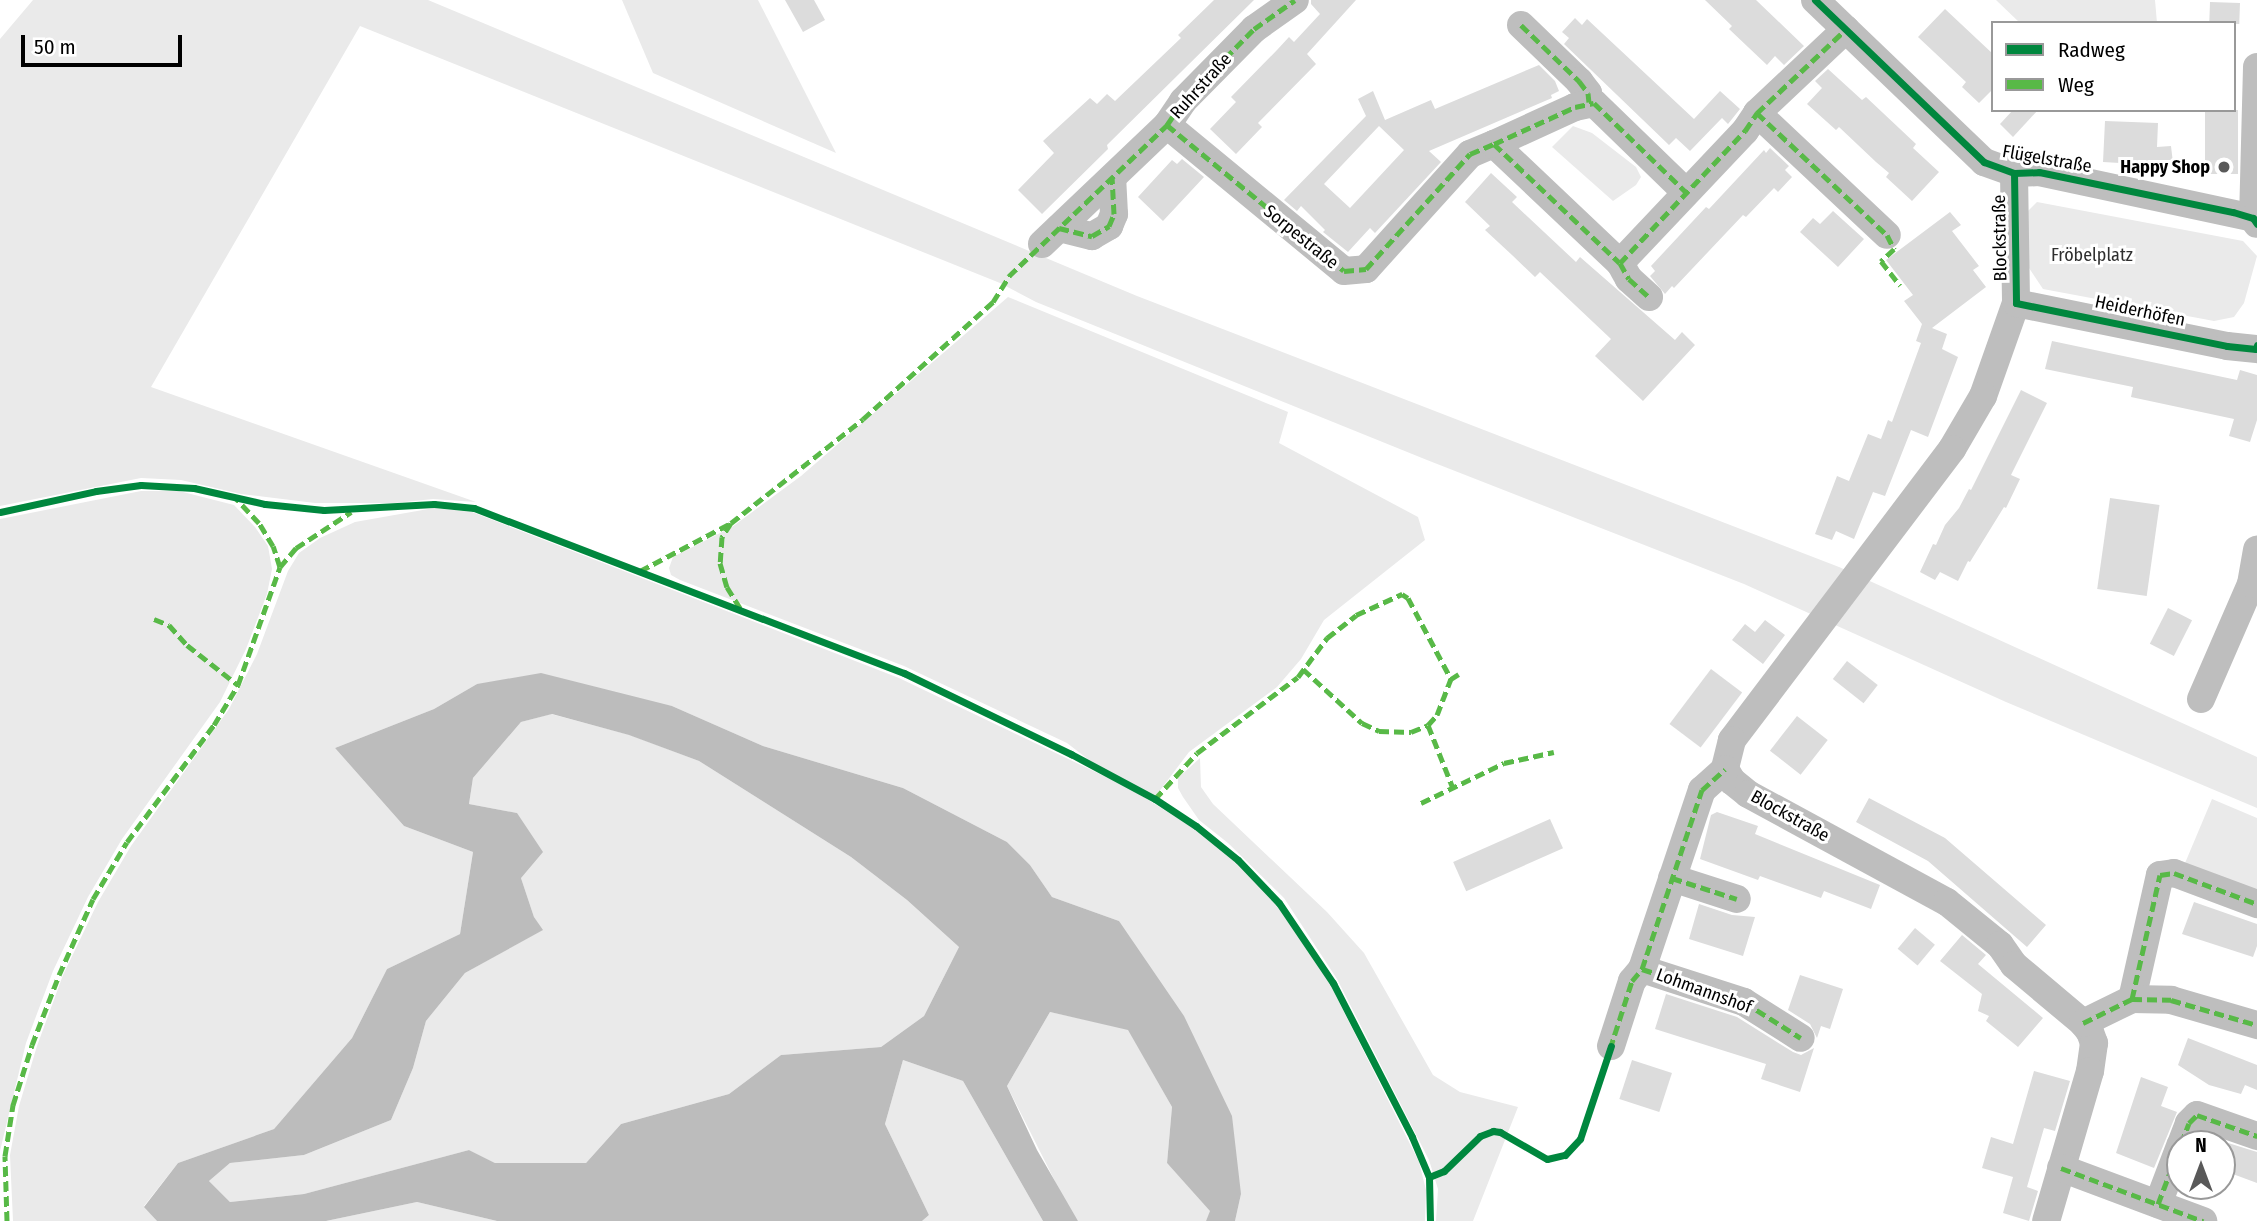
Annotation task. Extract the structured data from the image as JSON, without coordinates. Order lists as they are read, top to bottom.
{
  "streets": {
    "street": [
      "Ruhrstraße",
      "Flügelstraße",
      "Sorpestraße",
      "Blockstraße",
      "Heiderhöfen",
      "Lohmannshof"
    ]
  },
  "crossings": [
    ["Ruhrstraße", "Sorpestraße"],
    ["Flügelstraße", "Blockstraße"],
    ["Blockstraße", "Heiderhöfen"],
    ["Blockstraße", "Lohmannshof"]
  ],
  "parks": ["Fröbelplatz"],
  "places": ["Happy Shop"],
  "legend": ["Radweg", "Weg"],
  "scale_bar": "50 m",
  "north": "top"
}
